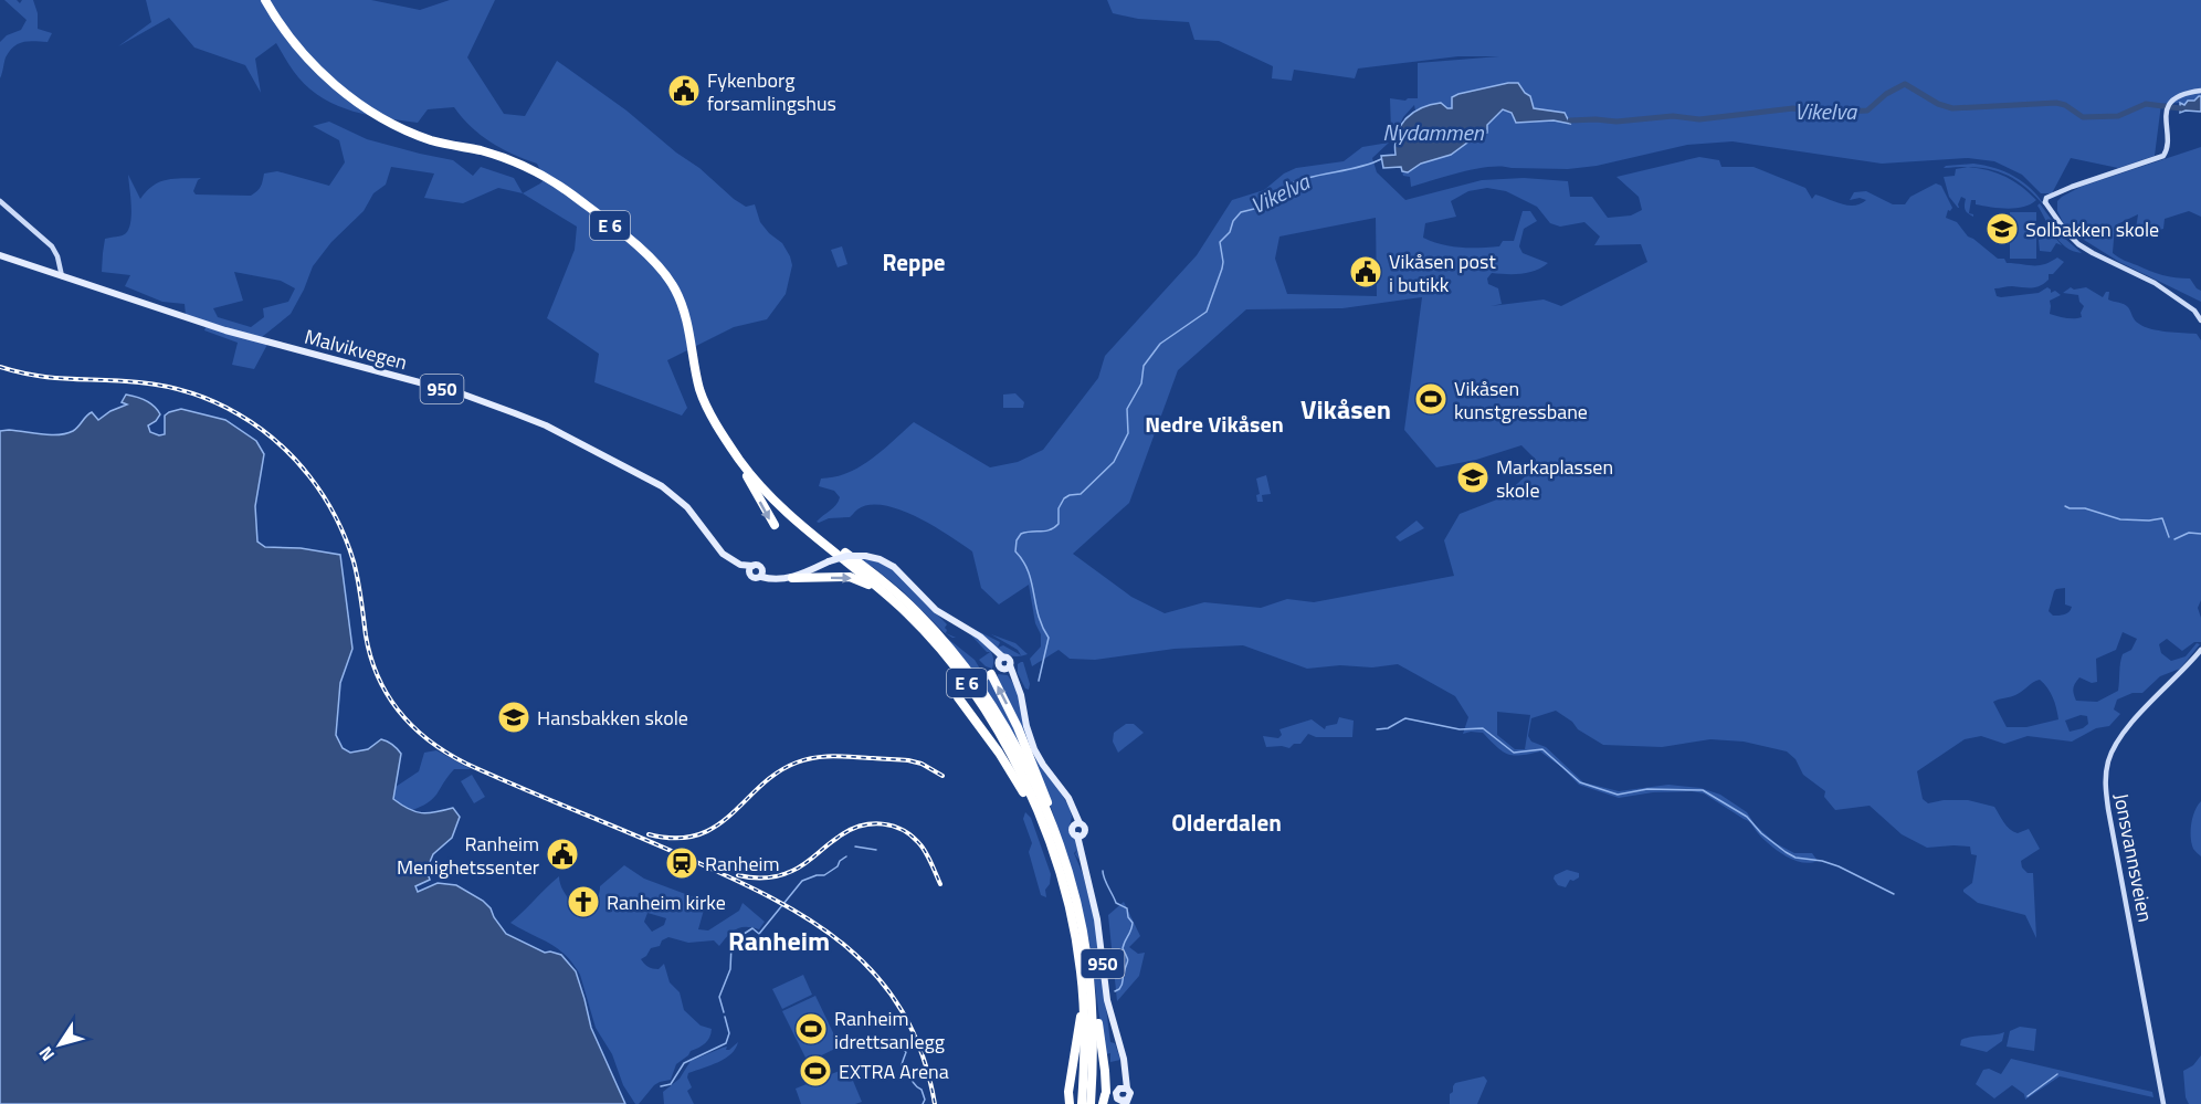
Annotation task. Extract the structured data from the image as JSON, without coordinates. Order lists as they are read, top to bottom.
{
  "streets": {
    "highway": ["E 6"],
    "main road": ["Malvikvegen", "950", "Jonsvannsveien"]
  },
  "districts": [
    "Reppe",
    "Vikåsen",
    "Nedre Vikåsen",
    "Olderdalen",
    "Ranheim"
  ],
  "water": ["Vikelva", "Nydammen"],
  "places": {
    "public building": ["Fykenborg forsamlingshus", "Vikåsen post i butikk", "Ranheim Menighetssenter"],
    "school or university": ["Solbakken skole", "Markaplassen skole", "Hansbakken skole"],
    "sports": ["Vikåsen kunstgressbane", "Ranheim idrettsanlegg", "EXTRA Arena"],
    "station": ["Ranheim"],
    "church": ["Ranheim kirke"]
  },
  "north": "bottom left"
}
